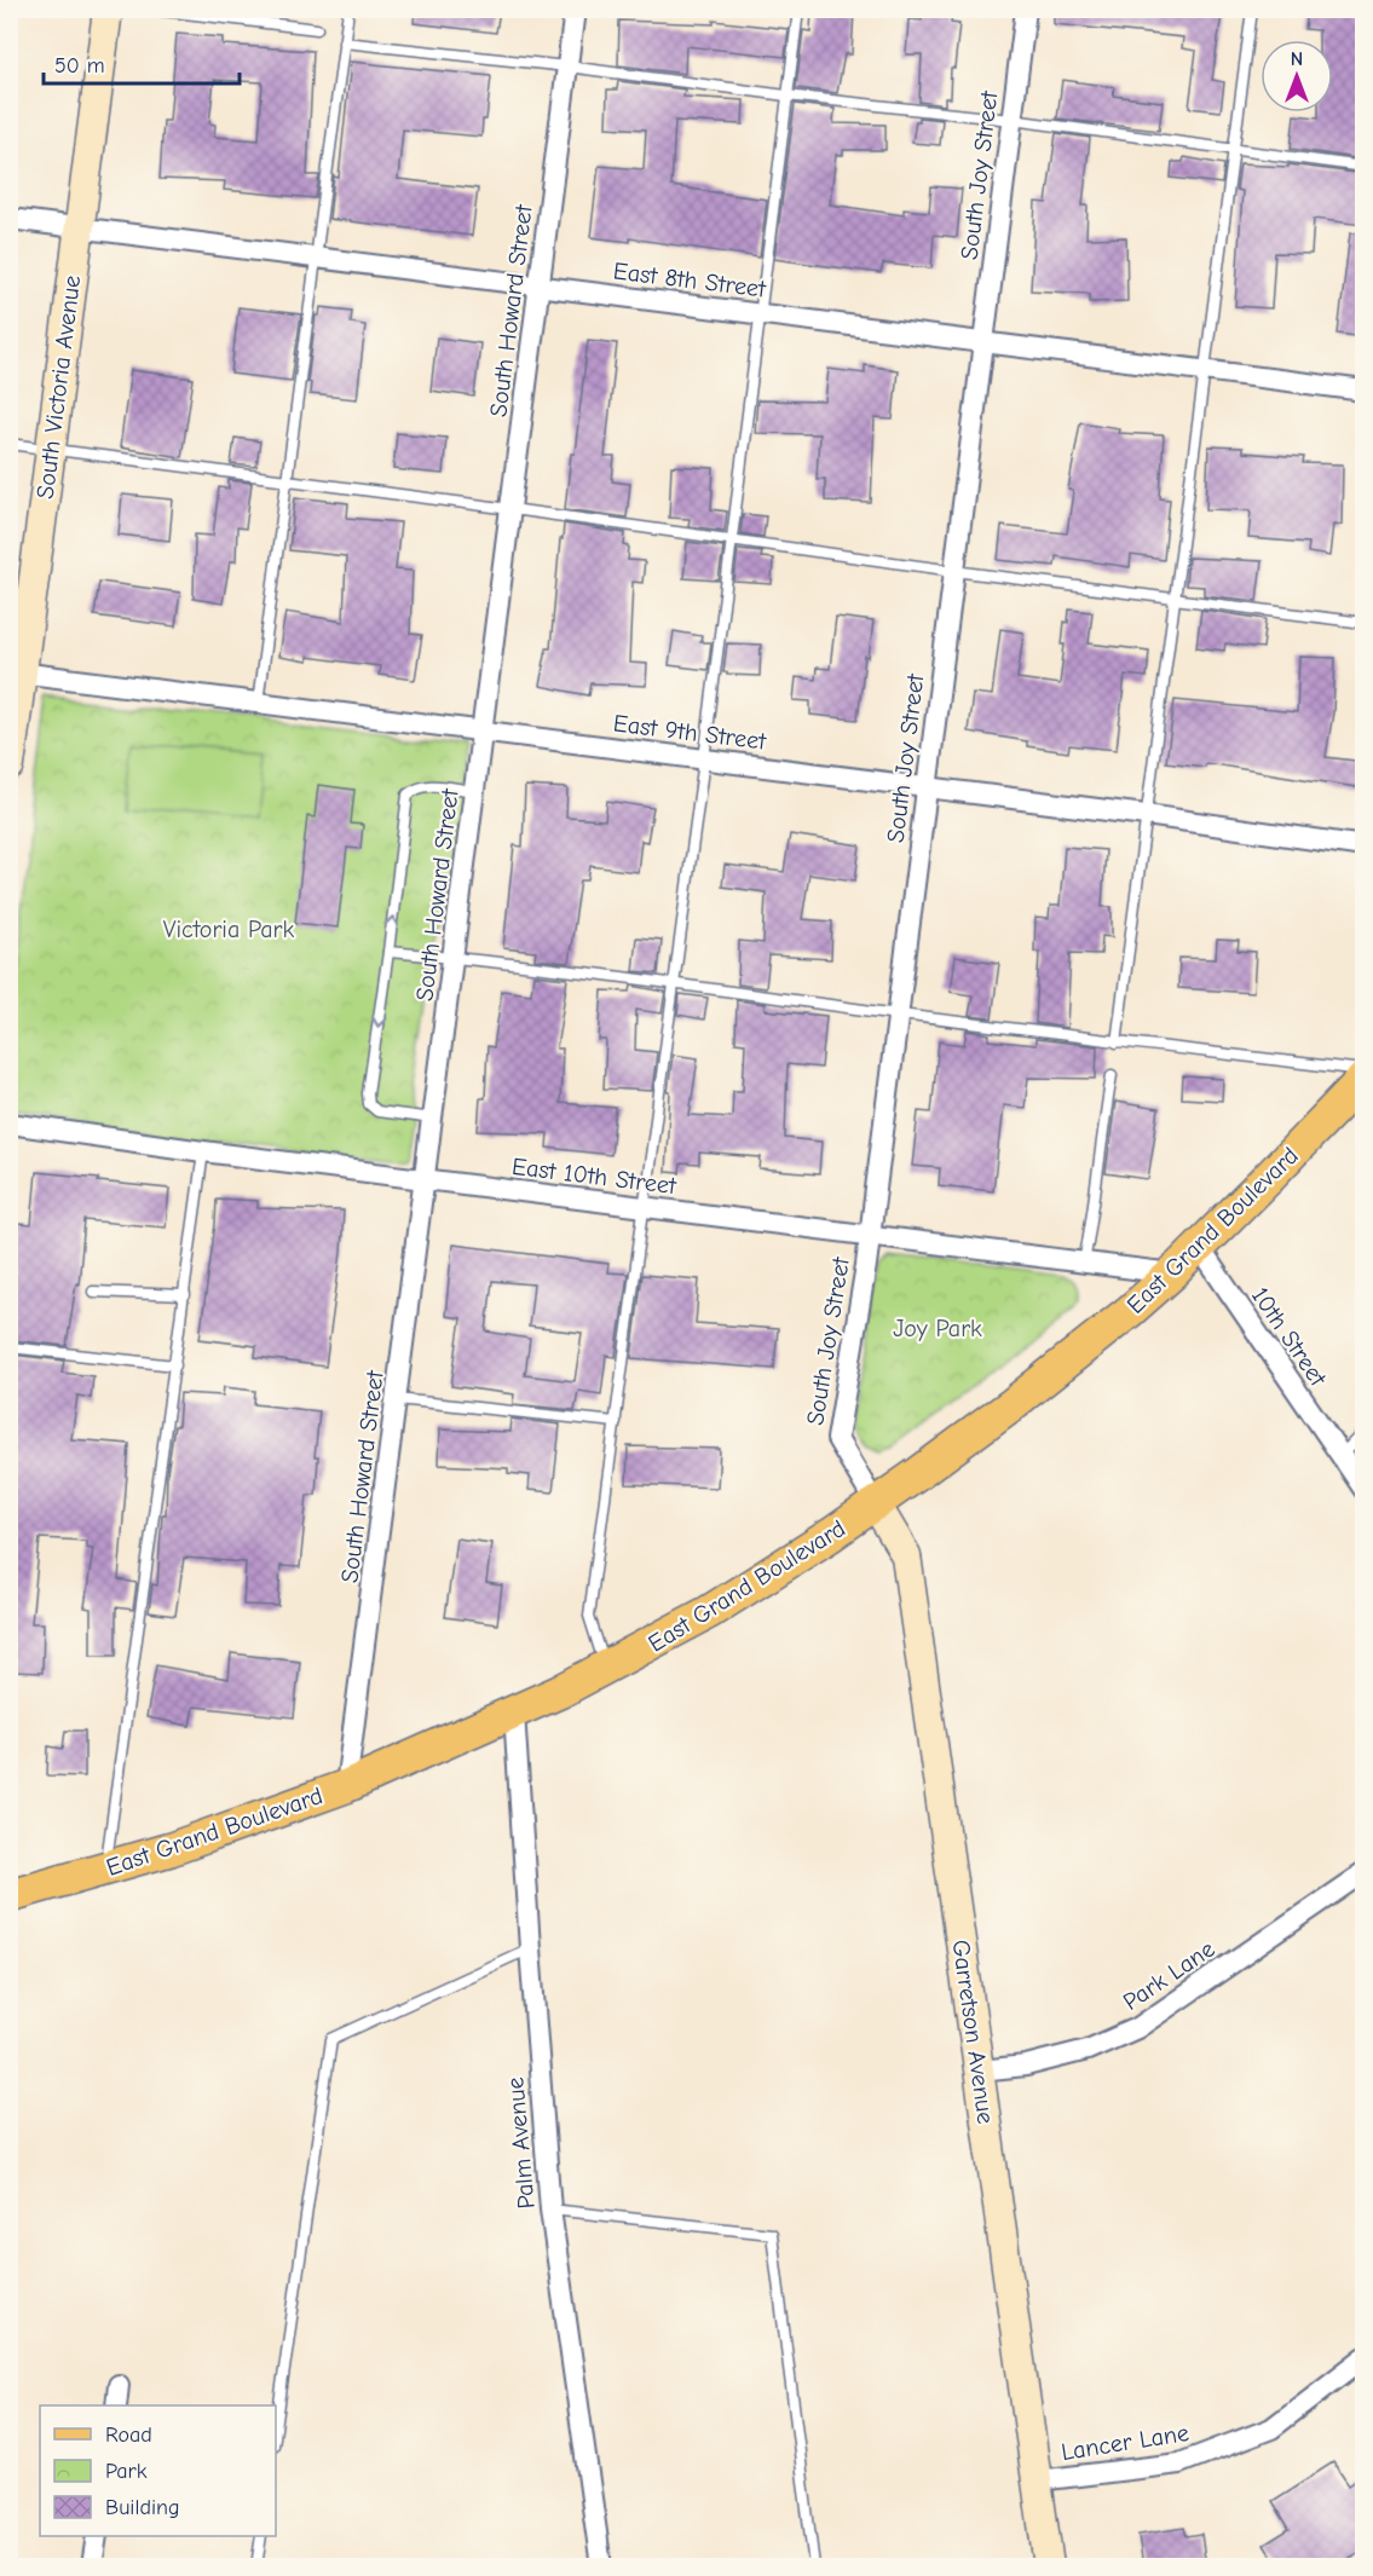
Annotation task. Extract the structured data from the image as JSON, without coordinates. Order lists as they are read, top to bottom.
{
  "streets": {
    "main road": ["East Grand Boulevard"],
    "street": [
      "South Joy Street",
      "East 8th Street",
      "South Howard Street",
      "South Victoria Avenue",
      "East 9th Street",
      "East 10th Street",
      "10th Street",
      "Park Lane",
      "Garretson Avenue",
      "Palm Avenue",
      "Lancer Lane"
    ]
  },
  "crossings": [
    ["South Joy Street", "East 8th Street"],
    ["South Joy Street", "East 9th Street"],
    ["South Joy Street", "East 10th Street"],
    ["South Joy Street", "East Grand Boulevard"],
    ["South Joy Street", "Garretson Avenue"],
    ["East 8th Street", "South Howard Street"],
    ["East 8th Street", "South Victoria Avenue"],
    ["South Howard Street", "East 9th Street"],
    ["South Howard Street", "East 10th Street"],
    ["South Howard Street", "East Grand Boulevard"],
    ["South Victoria Avenue", "East 9th Street"],
    ["East 10th Street", "East Grand Boulevard"],
    ["East Grand Boulevard", "10th Street"],
    ["East Grand Boulevard", "Garretson Avenue"],
    ["East Grand Boulevard", "Palm Avenue"],
    ["Park Lane", "Garretson Avenue"],
    ["Garretson Avenue", "Lancer Lane"]
  ],
  "parks": ["Victoria Park", "Joy Park"],
  "legend": ["Road", "Park", "Building"],
  "scale_bar": "50 m",
  "north": "top"
}
